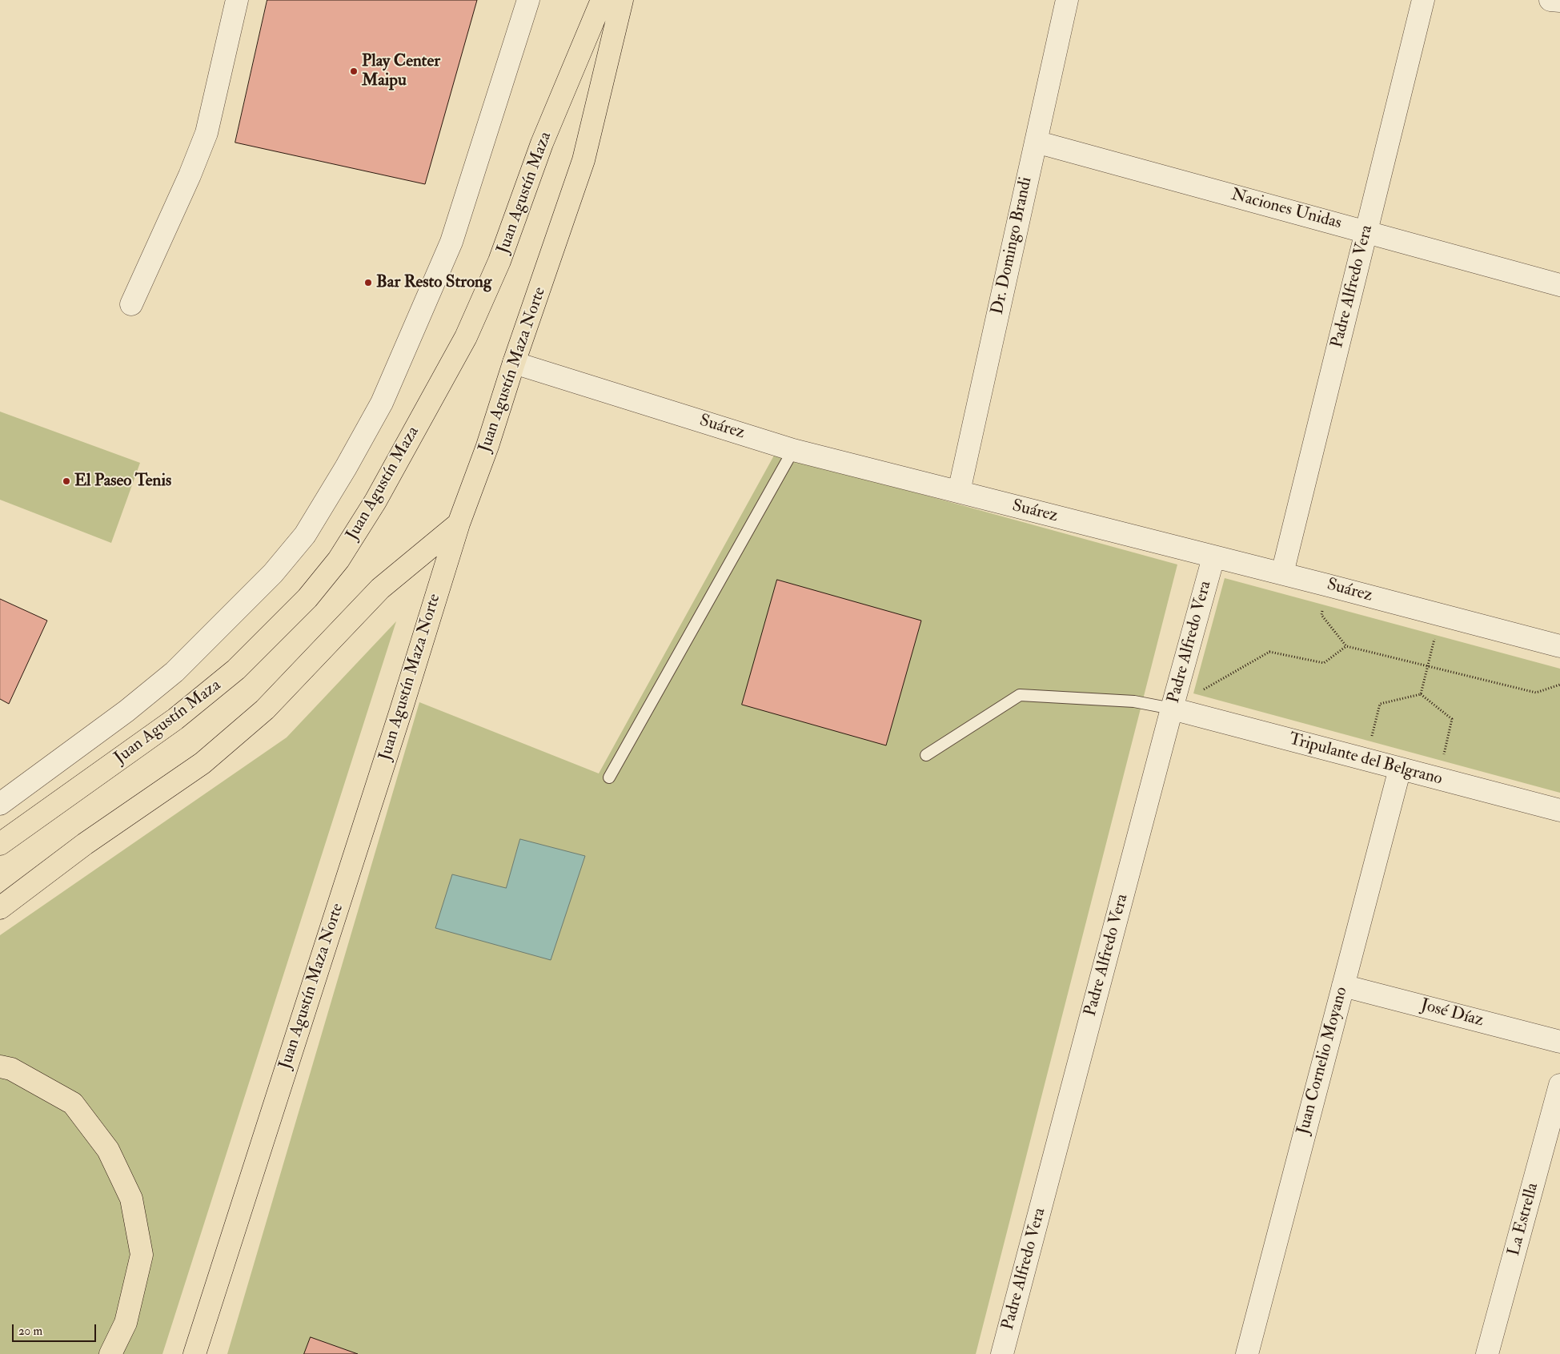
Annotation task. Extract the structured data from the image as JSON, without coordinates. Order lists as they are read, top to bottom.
{
  "streets": {
    "main road": ["Juan Agustín Maza", "Juan Agustín Maza Norte"],
    "street": [
      "Naciones Unidas",
      "Dr. Domingo Brandi",
      "Padre Alfredo Vera",
      "Suárez",
      "Tripulante del Belgrano",
      "José Díaz",
      "Juan Cornelio Moyano",
      "La Estrella"
    ]
  },
  "crossings": [
    ["Naciones Unidas", "Dr. Domingo Brandi"],
    ["Naciones Unidas", "Padre Alfredo Vera"],
    ["Dr. Domingo Brandi", "Suárez"],
    ["Padre Alfredo Vera", "Suárez"],
    ["Padre Alfredo Vera", "Tripulante del Belgrano"],
    ["Juan Agustín Maza Norte", "Suárez"],
    ["Tripulante del Belgrano", "Juan Cornelio Moyano"],
    ["José Díaz", "Juan Cornelio Moyano"]
  ],
  "places": ["Play Center Maipu", "Bar Resto Strong", "El Paseo Tenis"],
  "scale_bar": "20 m"
}
